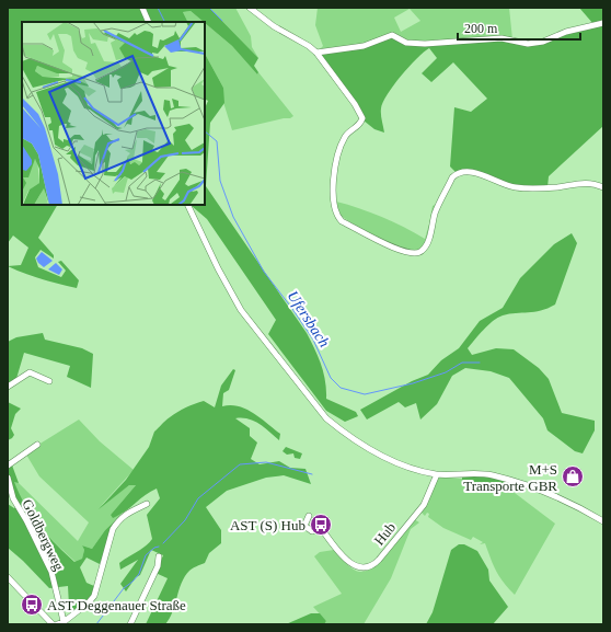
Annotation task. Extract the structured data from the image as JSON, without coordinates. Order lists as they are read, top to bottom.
{
  "streets": {
    "street": ["Hub", "Goldbergweg"]
  },
  "water": ["Ufersbach"],
  "places": {
    "shop": ["M+S Transporte GBR"],
    "bus stop": ["AST (S) Hub", "AST Deggenauer Straße"]
  },
  "scale_bar": "200 m"
}
